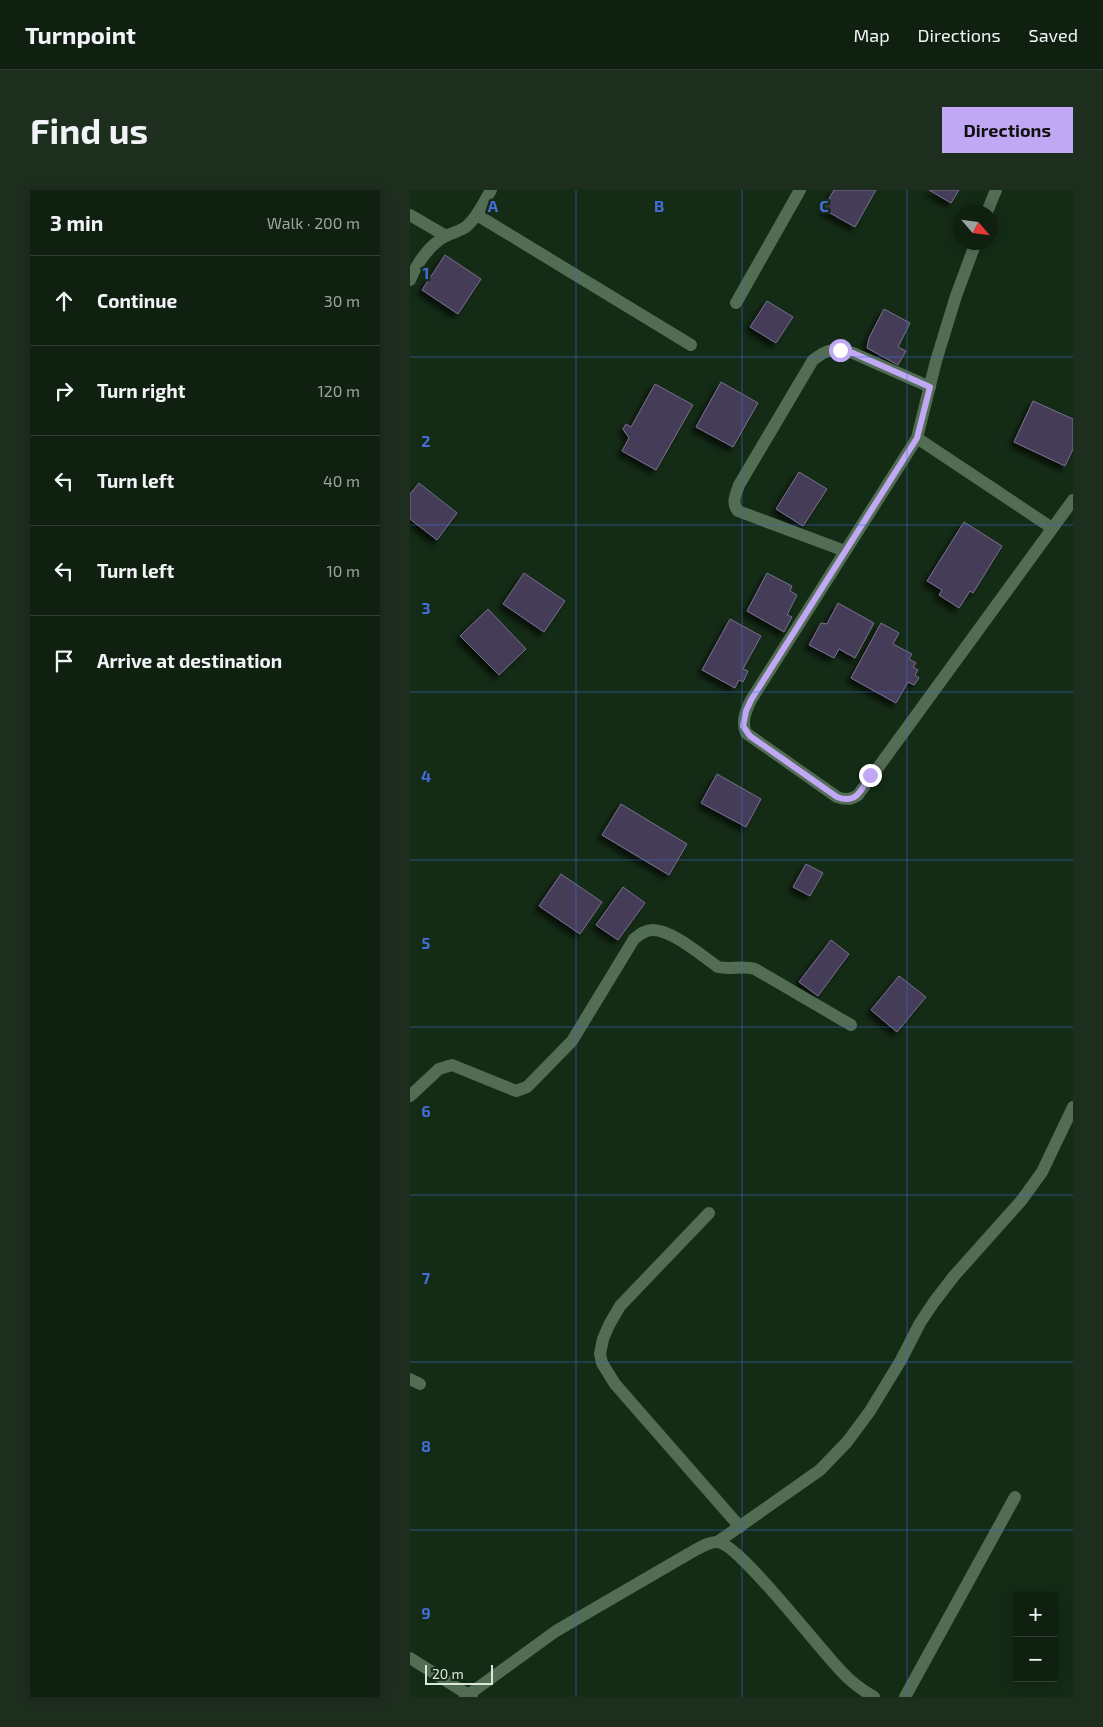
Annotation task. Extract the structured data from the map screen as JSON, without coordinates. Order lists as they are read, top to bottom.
{
  "scale_bar": "20 m",
  "north": "bottom right",
  "page": {
    "header": "Turnpoint",
    "nav": ["Map", "Directions", "Saved"],
    "buttons": "Directions",
    "title": "Find us",
    "heading": ["3 min", "Walk · 200 m"],
    "list": [
      ["Continue", "30 m"],
      ["Turn right", "120 m"],
      ["Turn left", "40 m"],
      ["Turn left", "10 m"],
      "Arrive at destination"
    ],
    "map_buttons": ["+", "−"],
    "scale": "20 m"
  },
  "grid": {
    "columns": ["A", "B", "C"],
    "rows": [
      "1",
      "2",
      "3",
      "4",
      "5",
      "6",
      "7",
      "8",
      "9"
    ]
  }
}
